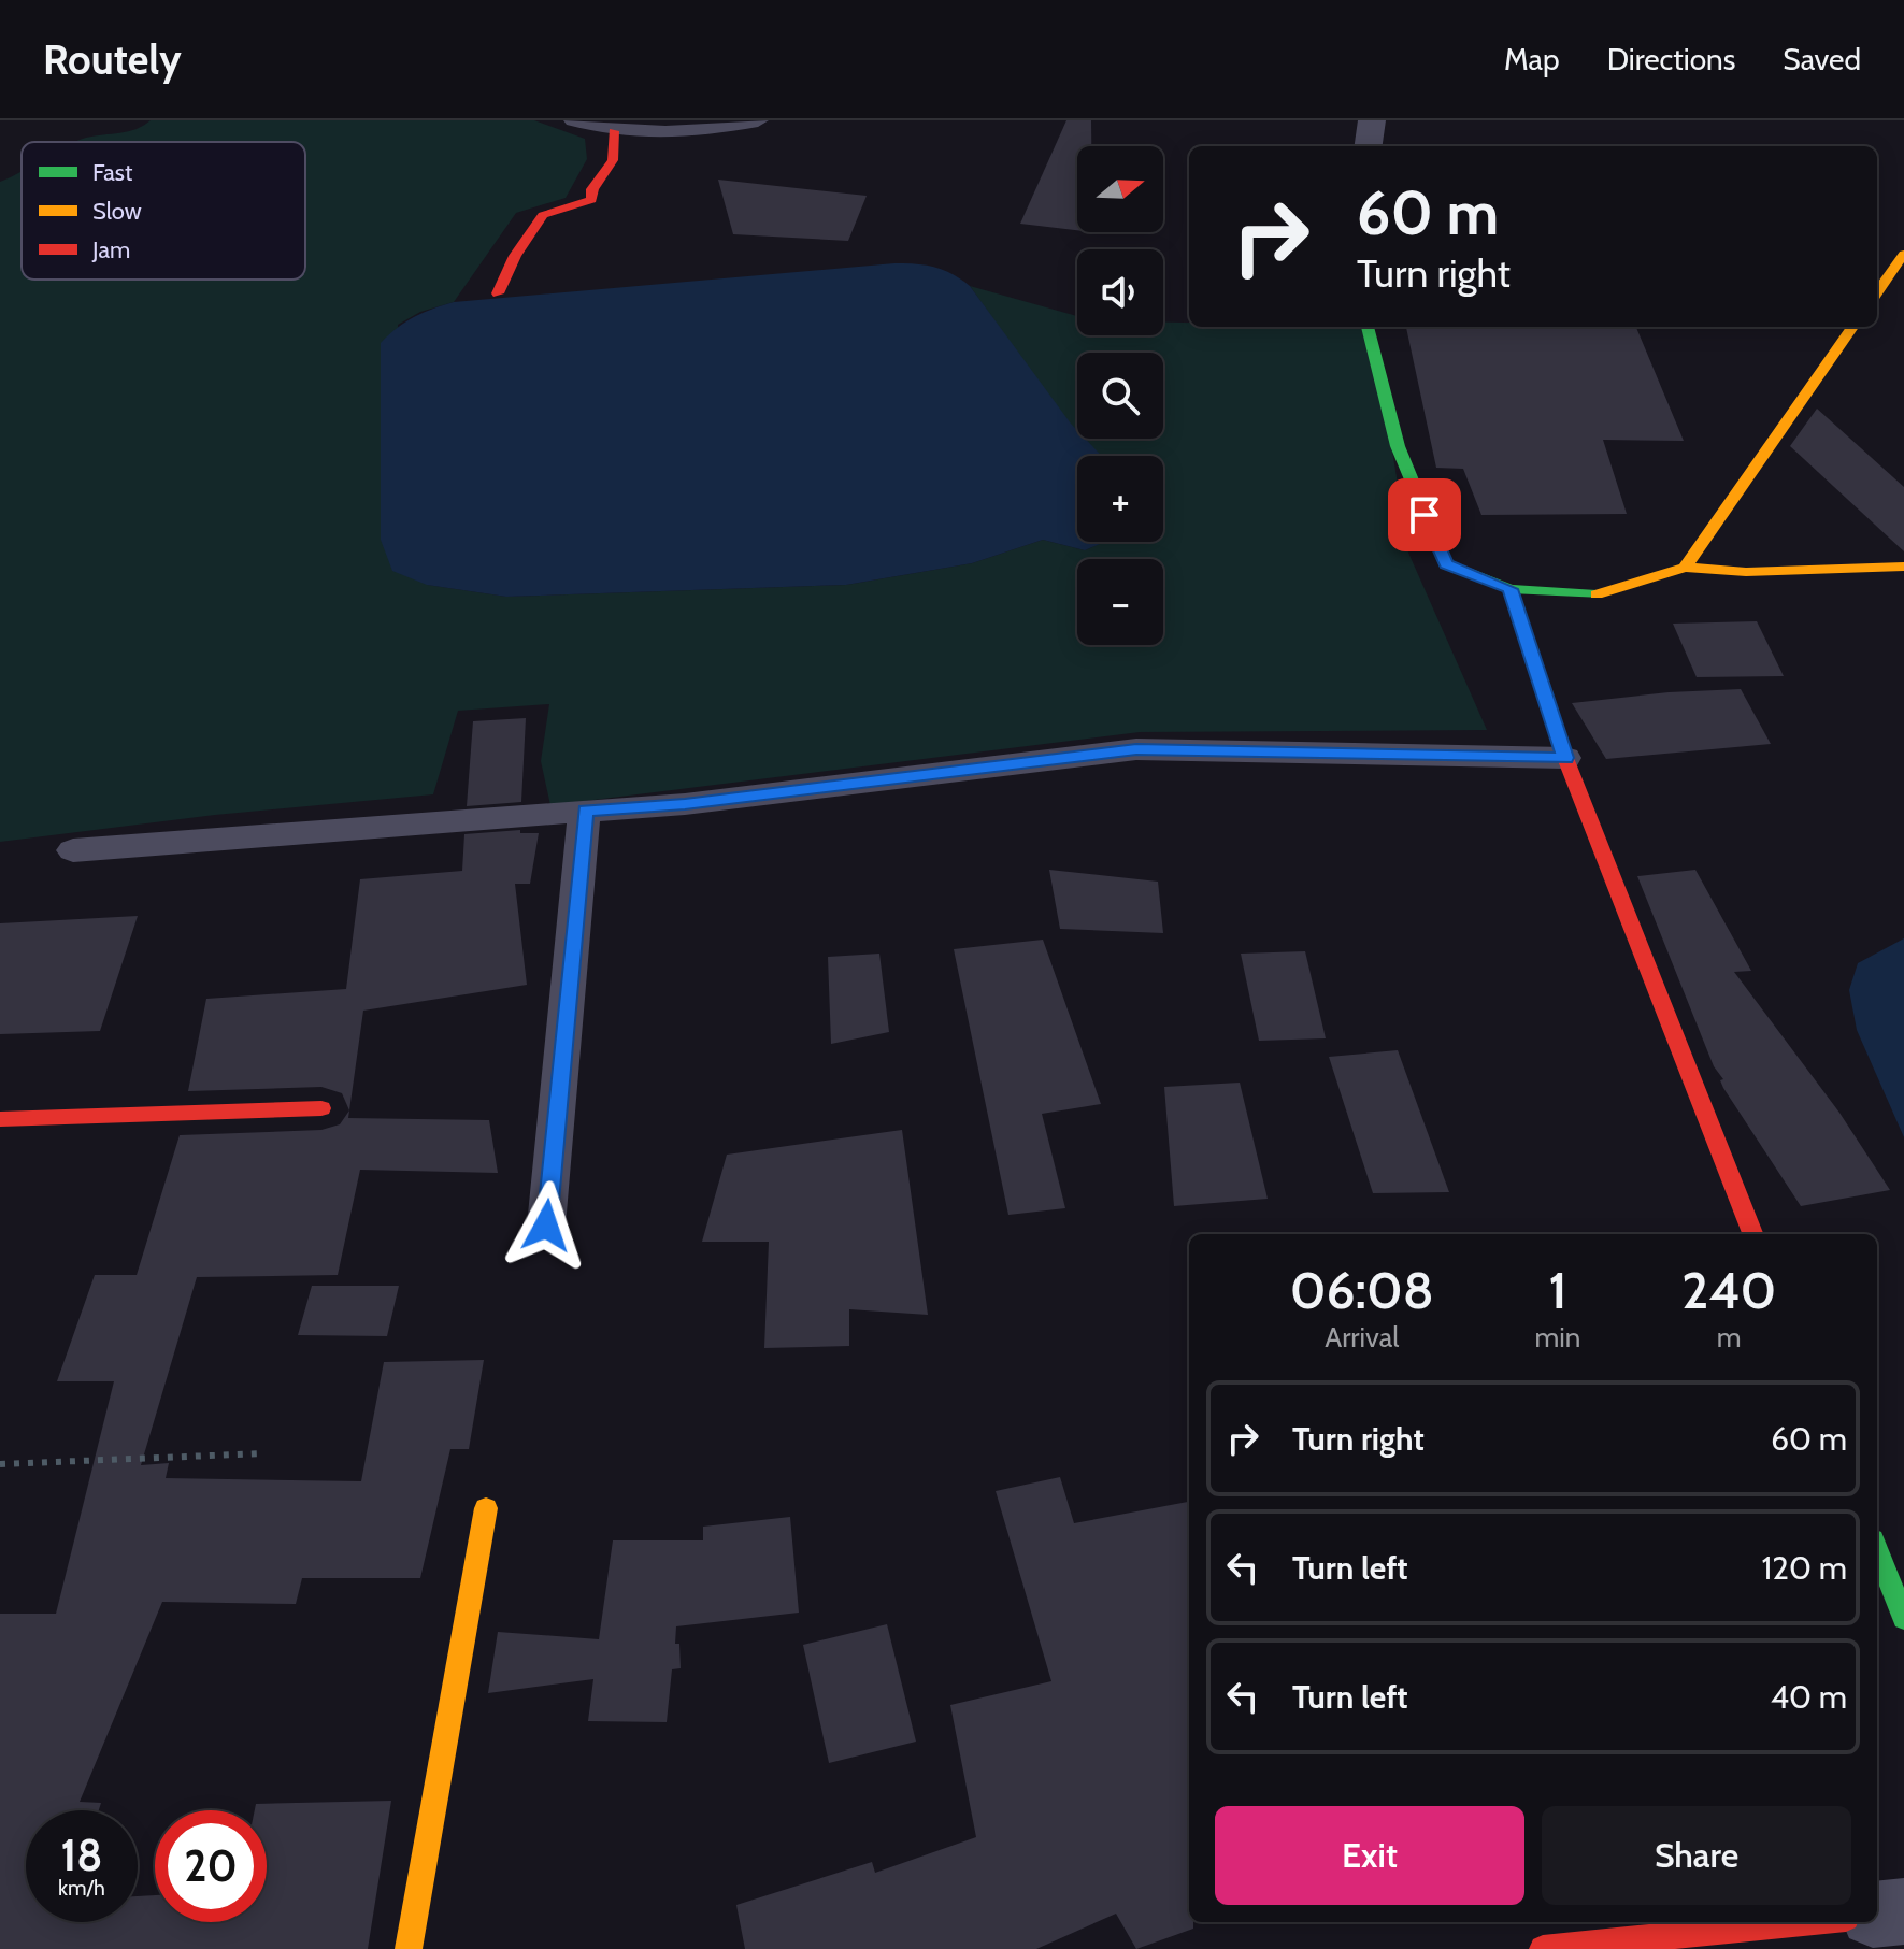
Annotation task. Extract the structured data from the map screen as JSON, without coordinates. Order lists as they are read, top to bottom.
{
  "legend": ["Fast", "Slow", "Jam"],
  "north": "right",
  "page": {
    "header": "Routely",
    "nav": ["Map", "Directions", "Saved"],
    "map_buttons": ["+", "−"],
    "turn": ["60 m", "Turn right"],
    "eta": [
      "06:08",
      "Arrival",
      "1",
      "min",
      "240",
      "m"
    ],
    "list": [
      {
        "name": "Turn right",
        "value": "60 m"
      },
      {
        "name": "Turn left",
        "value": "120 m"
      },
      {
        "name": "Turn left",
        "value": "40 m"
      }
    ],
    "buttons": ["Exit", "Share"],
    "speed": "18 km/h",
    "limit": "20"
  }
}
